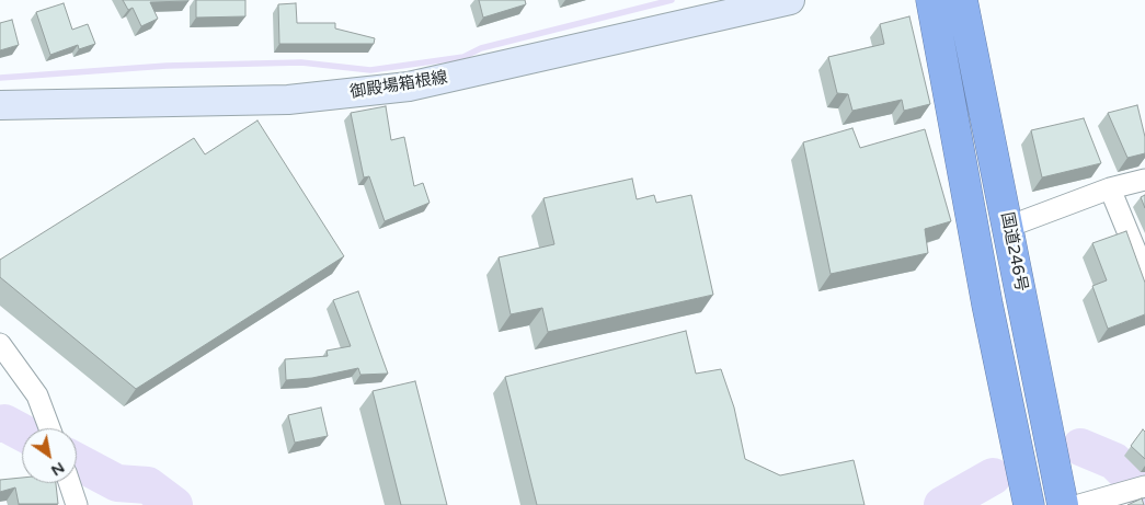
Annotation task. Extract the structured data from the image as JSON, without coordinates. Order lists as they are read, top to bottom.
{
  "streets": {
    "highway": ["国道246号"],
    "main road": ["御殿場箱根線"]
  },
  "north": "bottom right"
}
